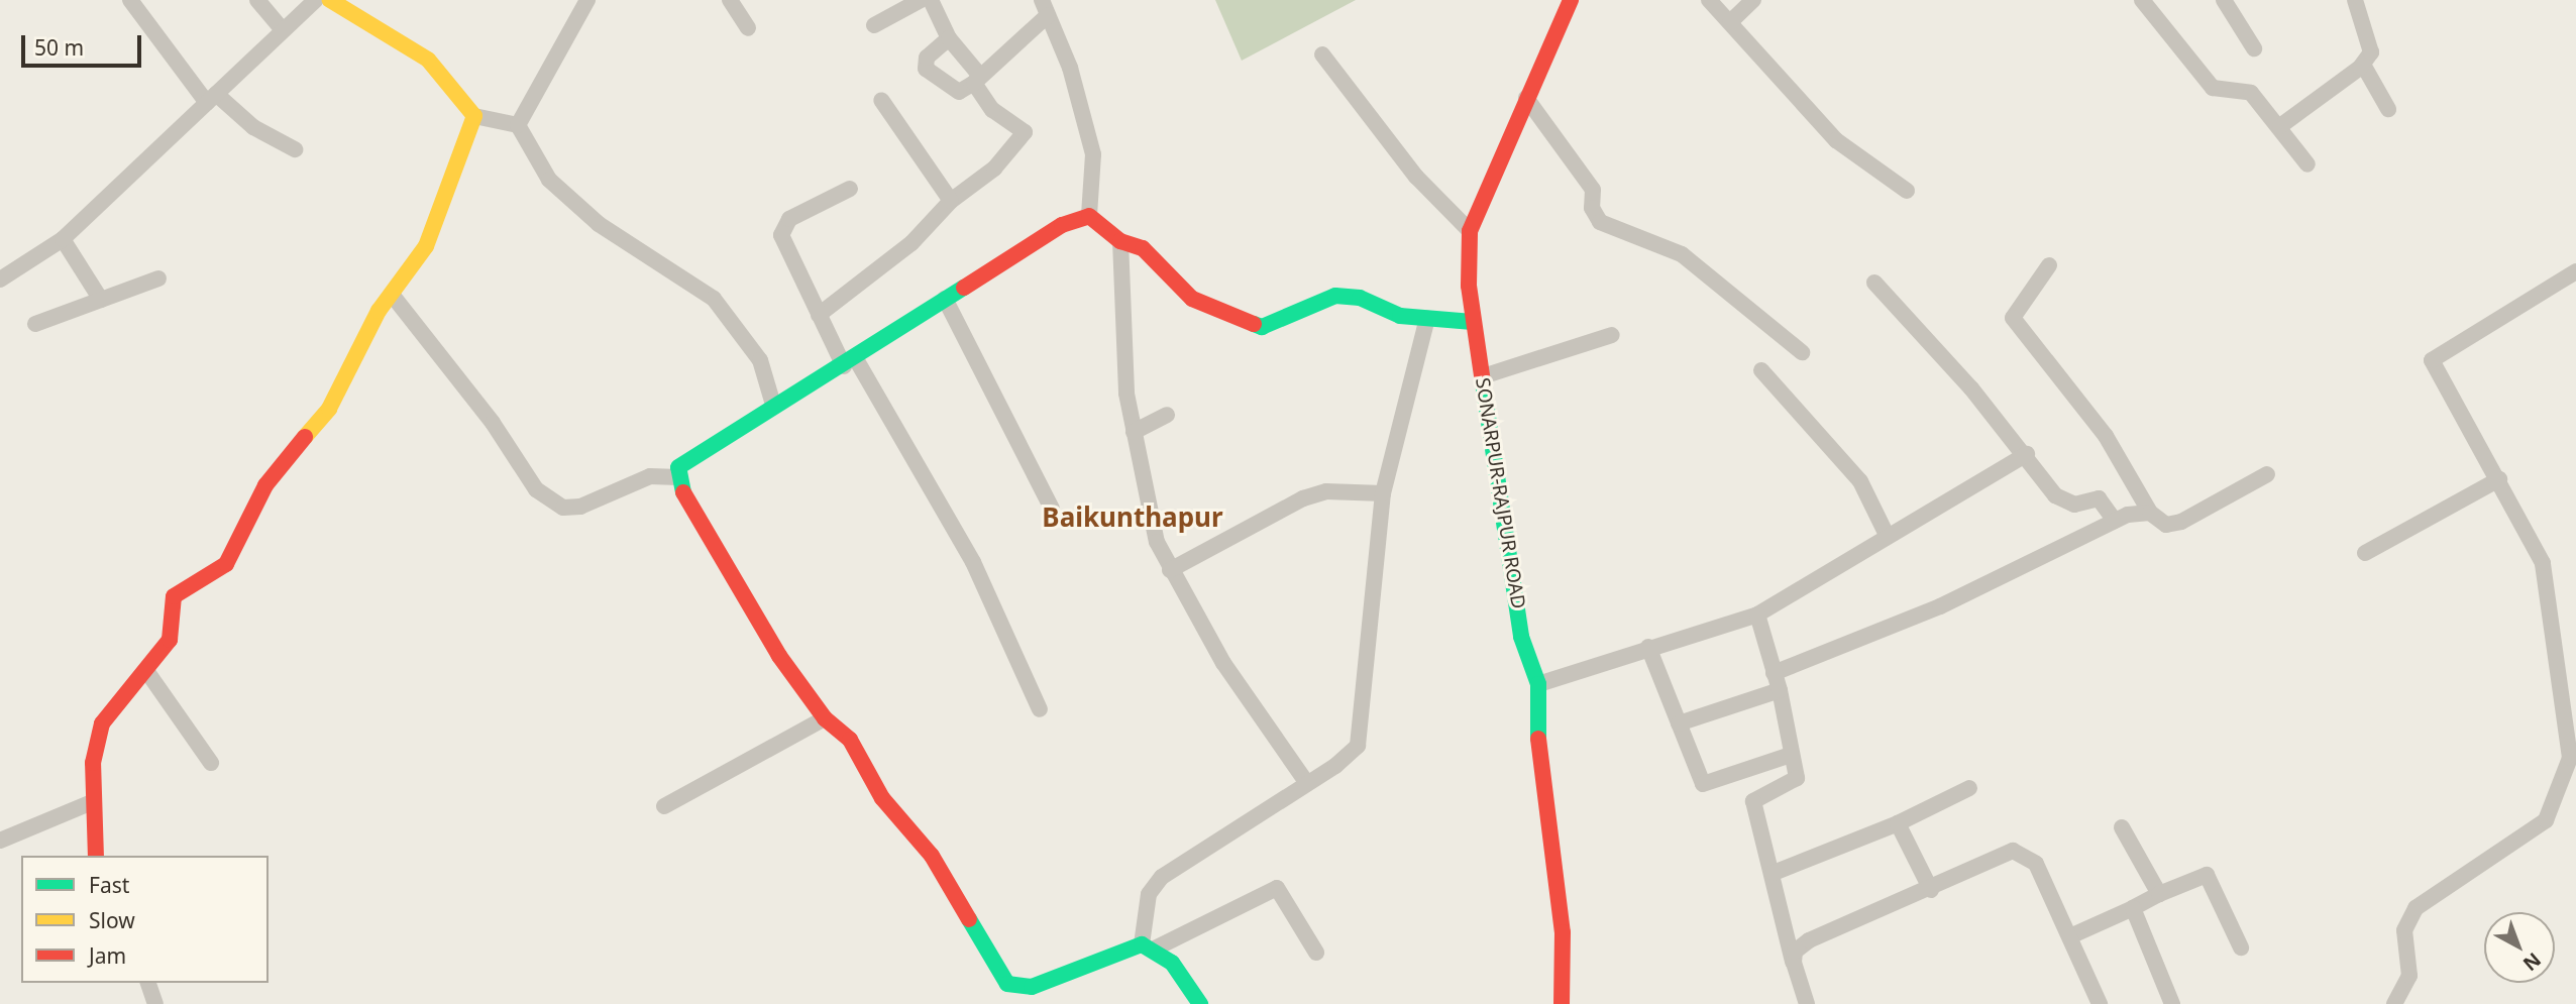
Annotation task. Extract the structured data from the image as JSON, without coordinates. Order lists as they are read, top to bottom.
{
  "streets": {
    "street": ["SONARPUR-RAJPUR ROAD"]
  },
  "districts": ["Baikunthapur"],
  "legend": ["Fast", "Slow", "Jam"],
  "scale_bar": "50 m",
  "north": "bottom right"
}
